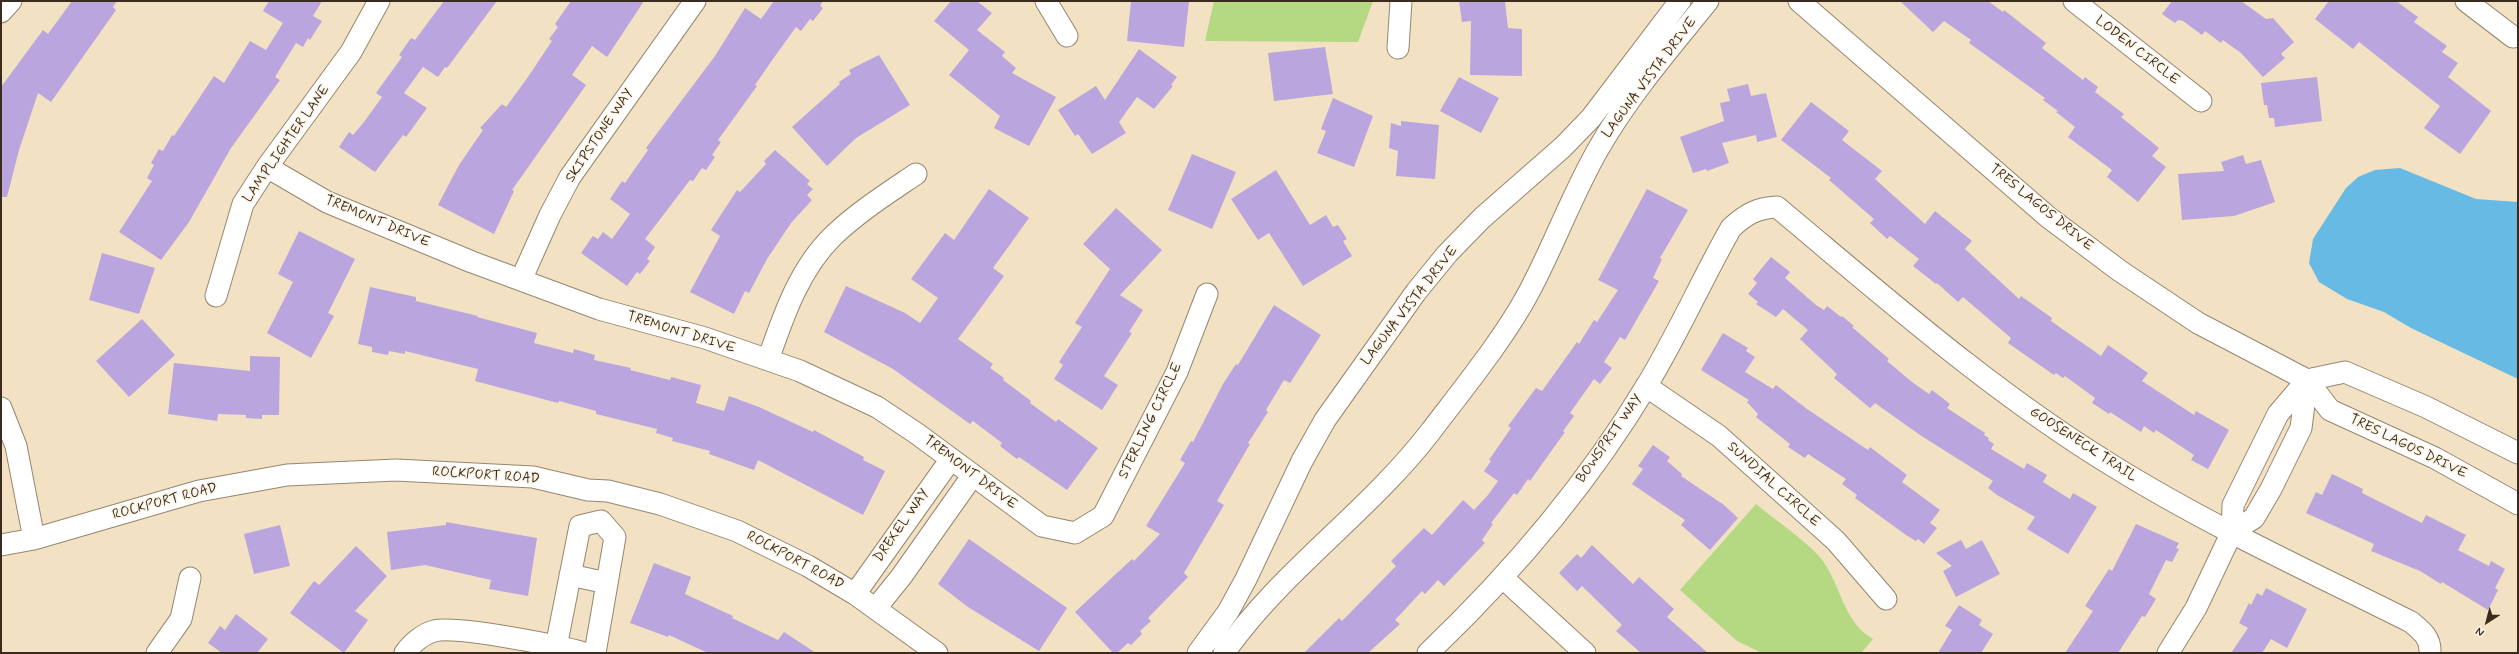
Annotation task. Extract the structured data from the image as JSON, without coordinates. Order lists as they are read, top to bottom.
{
  "streets": {
    "street": [
      "LODEN CIRCLE",
      "LAGUNA VISTA DRIVE",
      "SKIPSTONE WAY",
      "LAMPLIGHTER LANE",
      "TRES LAGOS DRIVE",
      "TREMONT DRIVE",
      "STERLING CIRCLE",
      "BOWSPRIT WAY",
      "GOOSENECK TRAIL",
      "ROCKPORT ROAD",
      "SUNDIAL CIRCLE",
      "DREXEL WAY"
    ]
  },
  "crossings": [
    ["SKIPSTONE WAY", "TREMONT DRIVE"],
    ["LAMPLIGHTER LANE", "TREMONT DRIVE"],
    ["TREMONT DRIVE", "STERLING CIRCLE"],
    ["TREMONT DRIVE", "DREXEL WAY"],
    ["BOWSPRIT WAY", "GOOSENECK TRAIL"],
    ["BOWSPRIT WAY", "SUNDIAL CIRCLE"],
    ["ROCKPORT ROAD", "DREXEL WAY"]
  ],
  "north": "bottom left"
}
